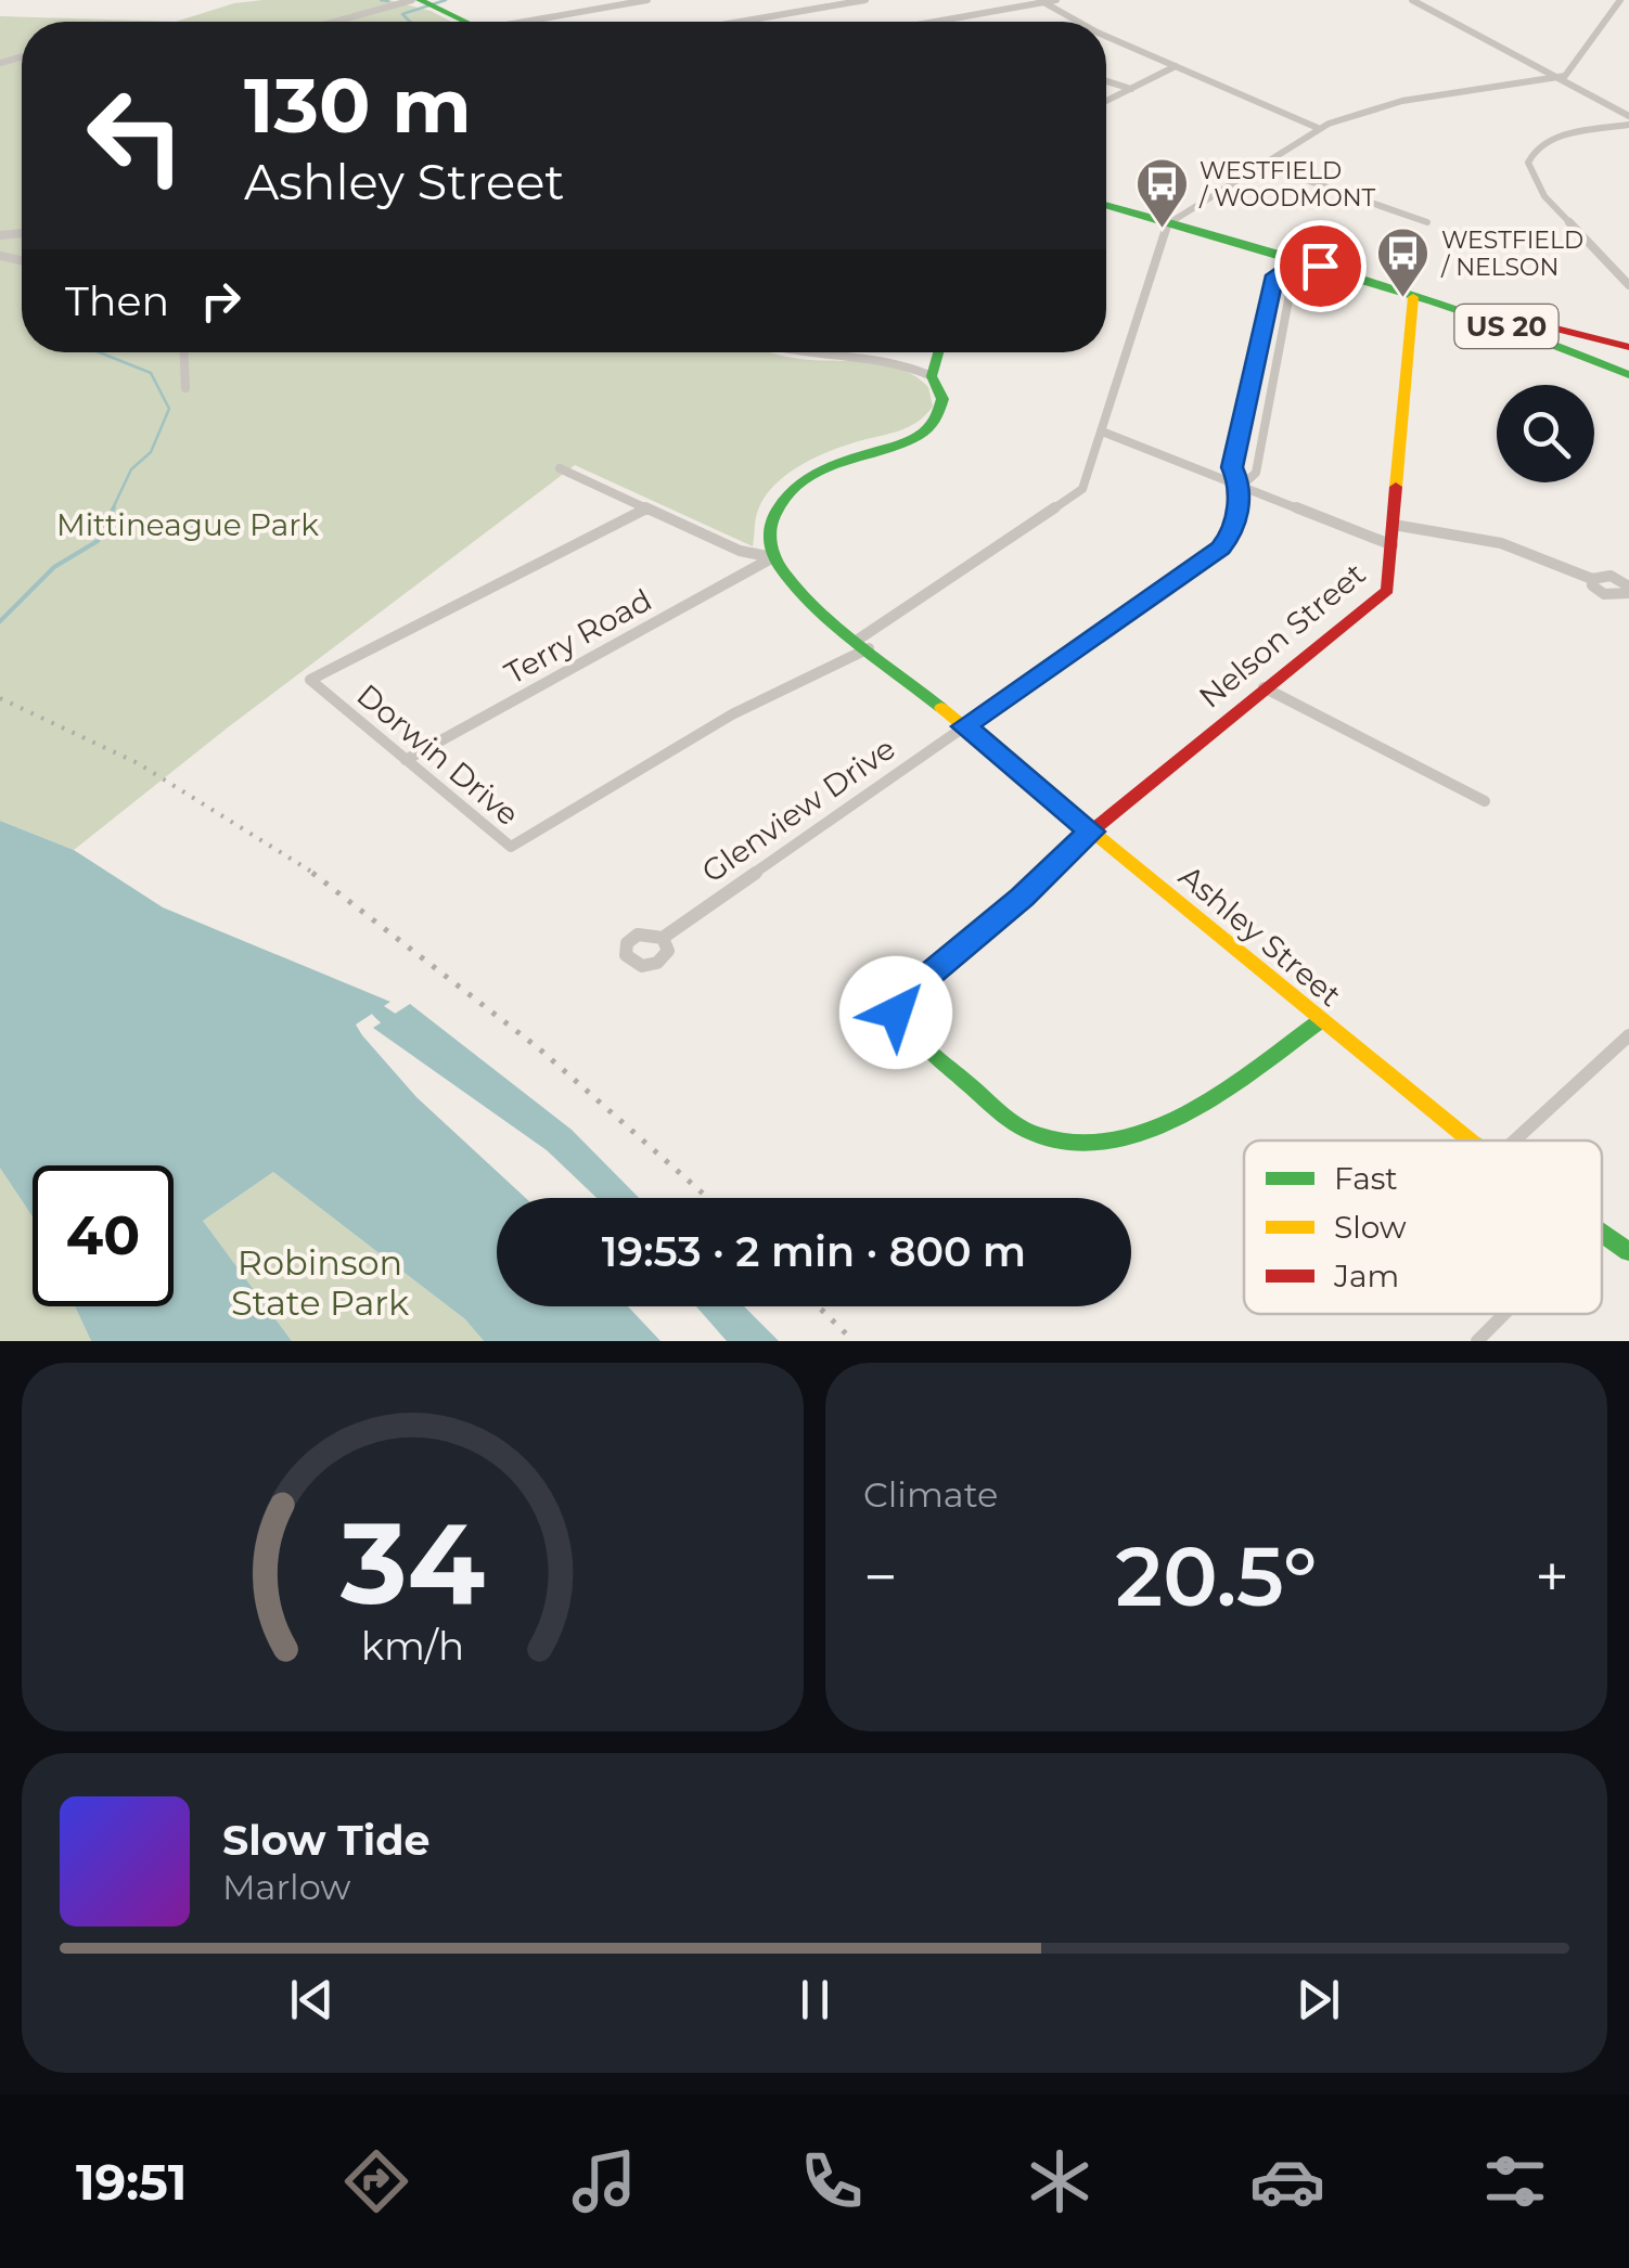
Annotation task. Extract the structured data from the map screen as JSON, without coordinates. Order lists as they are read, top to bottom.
{
  "streets": {
    "street": [
      "US 20",
      "Nelson Street",
      "Terry Road",
      "Dorwin Drive",
      "Glenview Drive",
      "Ashley Street"
    ]
  },
  "crossings": [
    ["US 20", "Nelson Street"],
    ["Nelson Street", "Ashley Street"],
    ["Terry Road", "Dorwin Drive"],
    ["Terry Road", "Ashley Street"],
    ["Dorwin Drive", "Ashley Street"],
    ["Glenview Drive", "Ashley Street"]
  ],
  "parks": ["Mittineague Park", "Robinson State Park"],
  "places": {
    "bus stop": ["WESTFIELD / WOODMONT", "WESTFIELD / NELSON"]
  },
  "legend": ["Fast", "Slow", "Jam"],
  "page": {
    "turn": ["130 m", "Ashley Street"],
    "then": "Then",
    "limit": "40",
    "trip": "19:53 · 2 min · 800 m",
    "tile": "Climate",
    "heat": ["−", "20.5°", "+"],
    "song": ["Slow Tide", "Marlow"],
    "tabs": "19:51",
    "gauge": ["34", "km/h"]
  }
}
